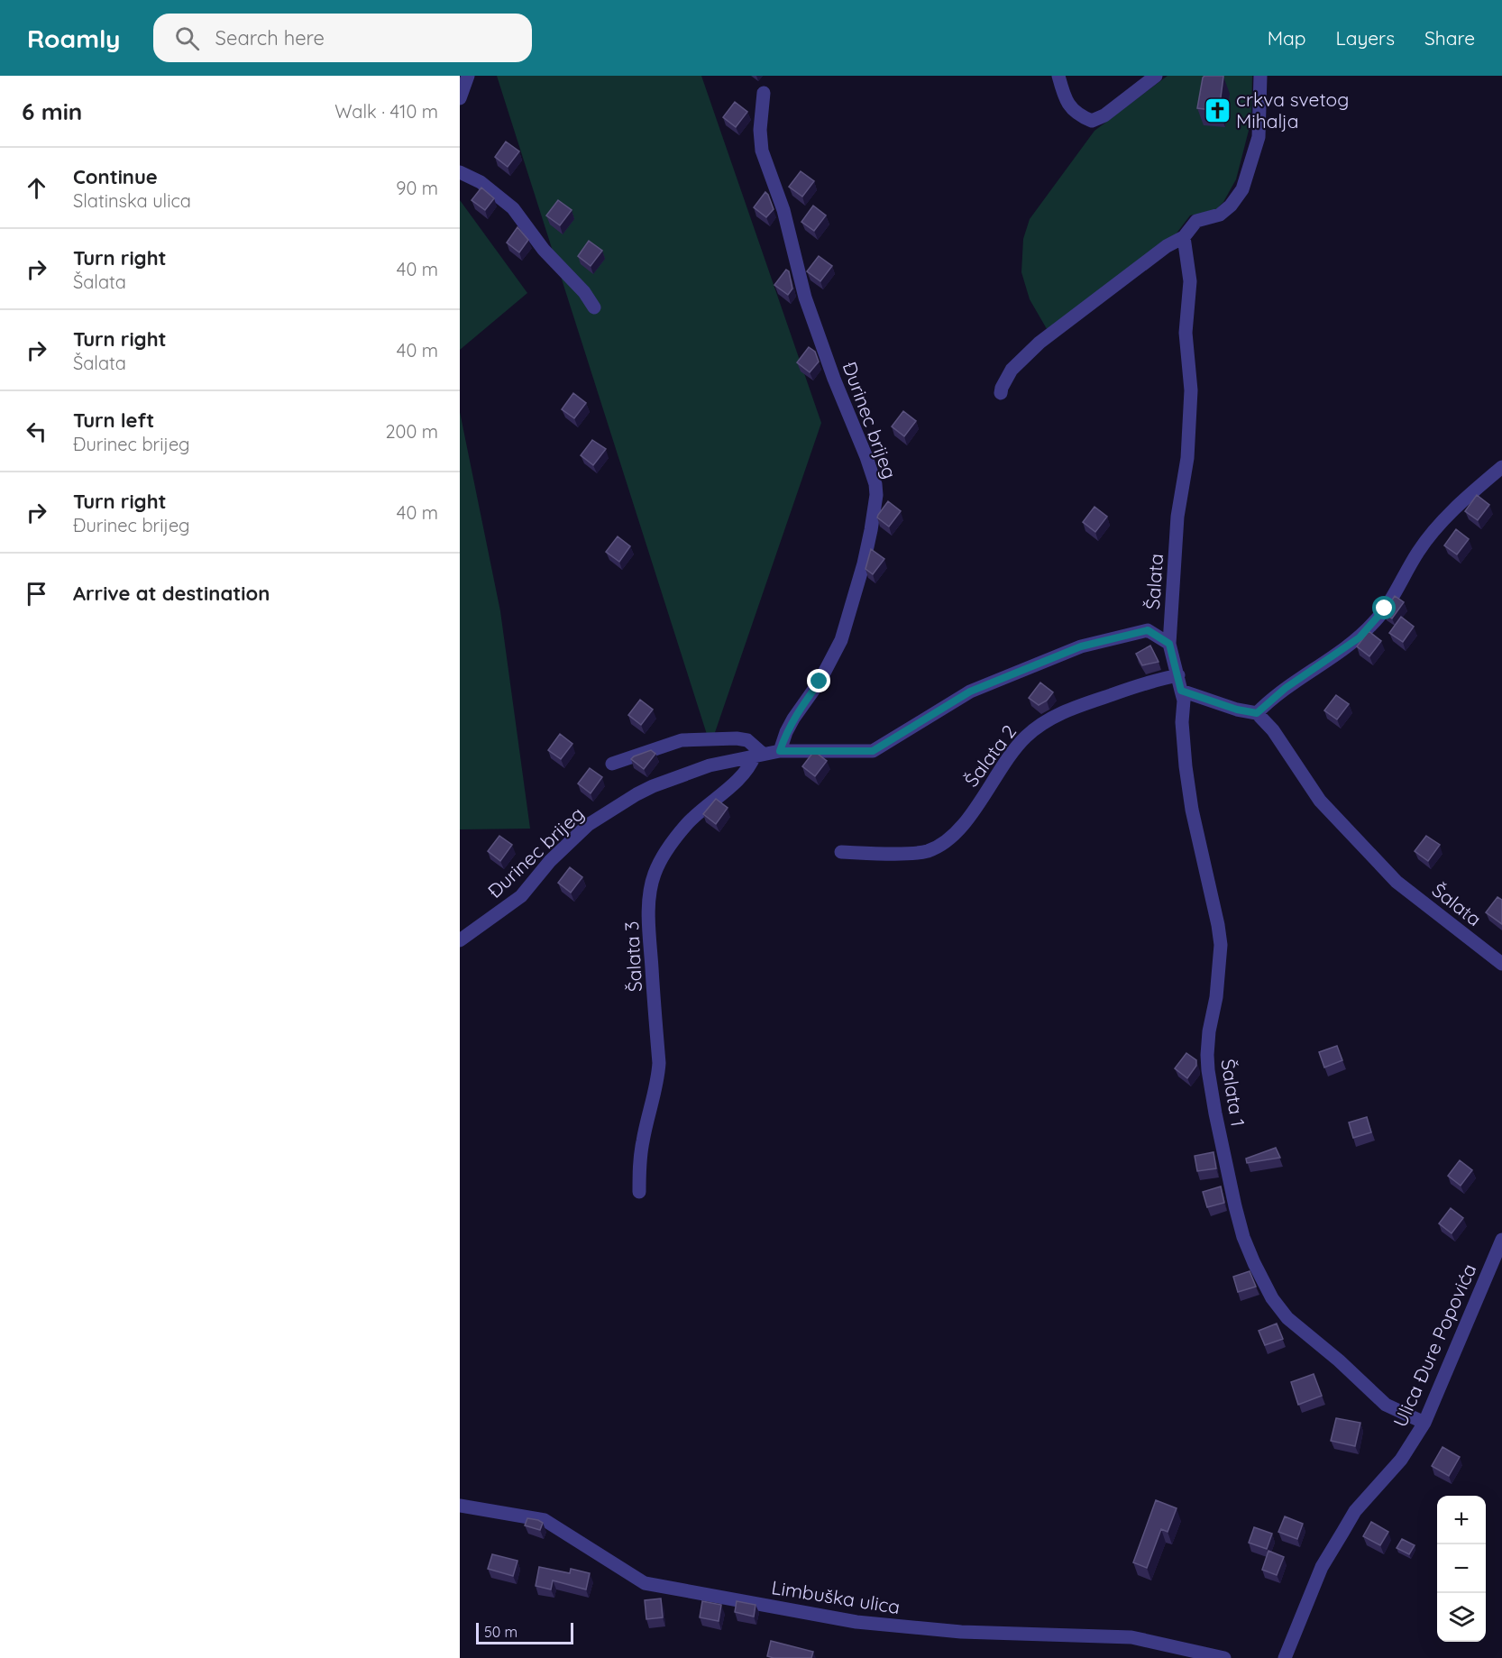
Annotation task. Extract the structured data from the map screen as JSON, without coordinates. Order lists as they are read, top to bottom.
{
  "streets": {
    "street": [
      "Đurinec brijeg",
      "Šalata",
      "Šalata 2",
      "Šalata 3",
      "Šalata 1",
      "Ulica Đure Popovića",
      "Limbuška ulica"
    ]
  },
  "crossings": [
    ["Đurinec brijeg", "Šalata"],
    ["Đurinec brijeg", "Šalata 3"],
    ["Šalata", "Šalata 2"],
    ["Šalata", "Šalata 1"],
    ["Šalata 1", "Ulica Đure Popovića"]
  ],
  "places": {
    "church": ["crkva svetog Mihalja"]
  },
  "scale_bar": "50 m",
  "page": {
    "header": "Roamly",
    "search": "Search here",
    "nav": ["Map", "Layers", "Share"],
    "heading": ["6 min", "Walk · 410 m"],
    "list": [
      ["Continue", "Slatinska ulica", "90 m"],
      ["Turn right", "Šalata", "40 m"],
      ["Turn right", "Šalata", "40 m"],
      ["Turn left", "Đurinec brijeg", "200 m"],
      ["Turn right", "Đurinec brijeg", "40 m"],
      "Arrive at destination"
    ],
    "map_buttons": ["+", "−"],
    "scale": "50 m"
  }
}
